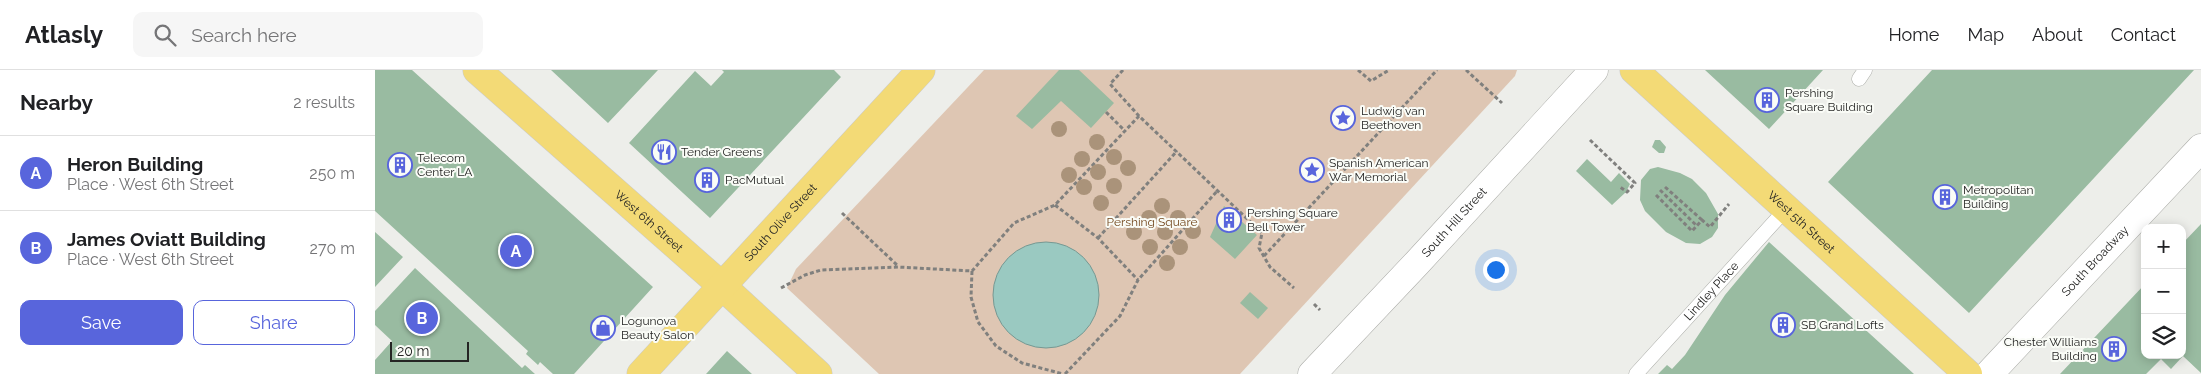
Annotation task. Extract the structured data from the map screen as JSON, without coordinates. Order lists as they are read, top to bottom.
{
  "streets": {
    "main road": [
      "West 6th Street",
      "West 5th Street",
      "South Olive Street",
      "South Hill Street",
      "South Broadway"
    ],
    "lane": ["Lindley Place"]
  },
  "crossings": [
    ["West 6th Street", "South Olive Street"],
    ["West 5th Street", "Lindley Place"]
  ],
  "parks": ["Pershing Square"],
  "places": {
    "building": [
      "Pershing Square Building",
      "Telecom Center LA",
      "PacMutual",
      "Metropolitan Building",
      "Pershing Square Bell Tower",
      "SB Grand Lofts",
      "Chester Williams Building"
    ],
    "place": ["Ludwig van Beethoven", "Spanish American War Memorial"],
    "restaurant": ["Tender Greens"],
    "shop": ["Logunova Beauty Salon"]
  },
  "scale_bar": "20 m",
  "page": {
    "header": "Atlasly",
    "search": "Search here",
    "nav": [
      "Home",
      "Map",
      "About",
      "Contact"
    ],
    "heading": ["Nearby", "2 results"],
    "list": [
      {
        "mark": "A",
        "name": "Heron Building",
        "note": "Place · West 6th Street",
        "value": "250 m"
      },
      {
        "mark": "B",
        "name": "James Oviatt Building",
        "note": "Place · West 6th Street",
        "value": "270 m"
      }
    ],
    "map_buttons": ["+", "−"],
    "pins": ["A", "B"],
    "buttons": ["Save", "Share"],
    "scale": "20 m"
  }
}
